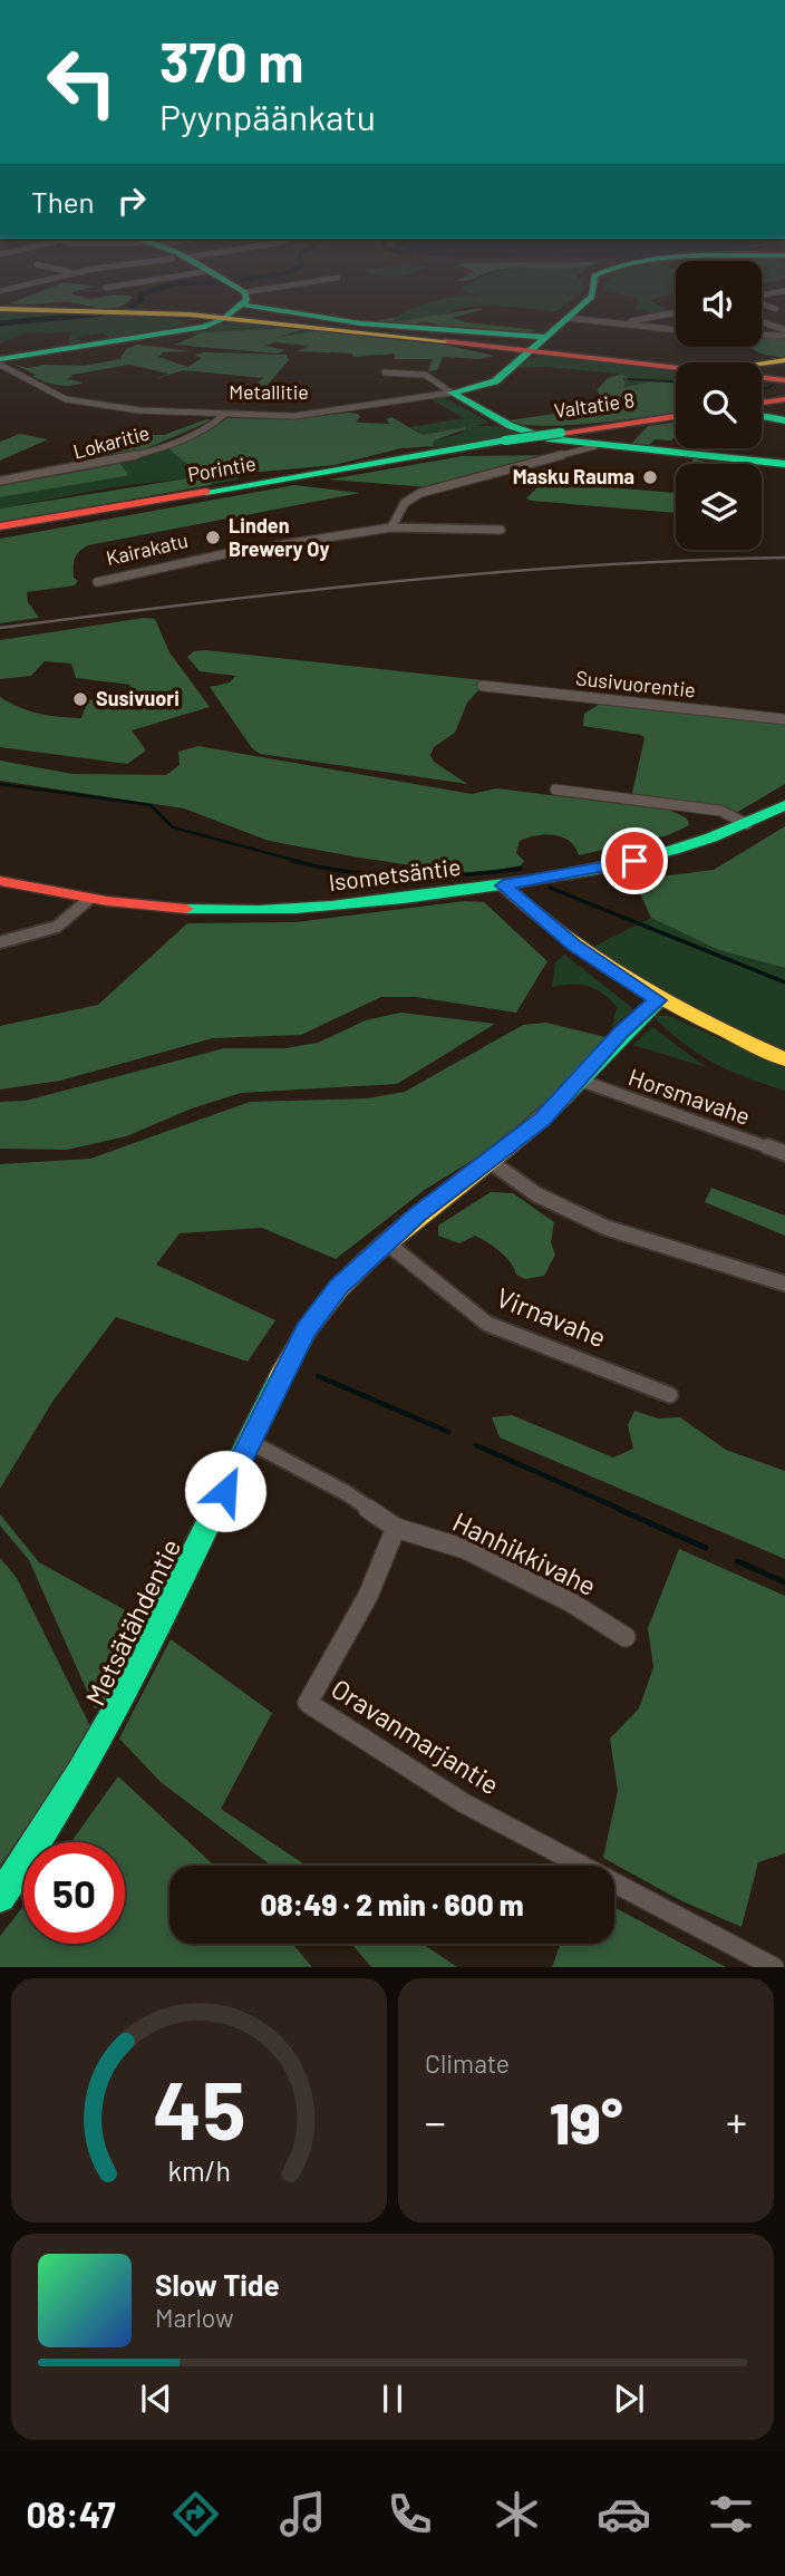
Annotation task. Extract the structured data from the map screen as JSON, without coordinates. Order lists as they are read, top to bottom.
{
  "streets": {
    "main road": [
      "Metallitie",
      "Valtatie 8",
      "Porintie",
      "Isometsäntie",
      "Metsätähdentie"
    ],
    "street": [
      "Lokaritie",
      "Kairakatu",
      "Susivuorentie",
      "Horsmavahe",
      "Virnavahe",
      "Hanhikkivahe",
      "Oravanmarjantie"
    ]
  },
  "crossings": [
    ["Metallitie", "Lokaritie"],
    ["Valtatie 8", "Porintie"],
    ["Horsmavahe", "Metsätähdentie"],
    ["Virnavahe", "Metsätähdentie"],
    ["Hanhikkivahe", "Oravanmarjantie"]
  ],
  "places": ["Masku Rauma", "Linden Brewery Oy", "Susivuori"],
  "page": {
    "turn": ["370 m", "Pyynpäänkatu"],
    "then": "Then",
    "limit": "50",
    "trip": "08:49 · 2 min · 600 m",
    "tile": "Climate",
    "heat": ["−", "19°", "+"],
    "song": ["Slow Tide", "Marlow"],
    "tabs": "08:47",
    "gauge": ["45", "km/h"]
  }
}
